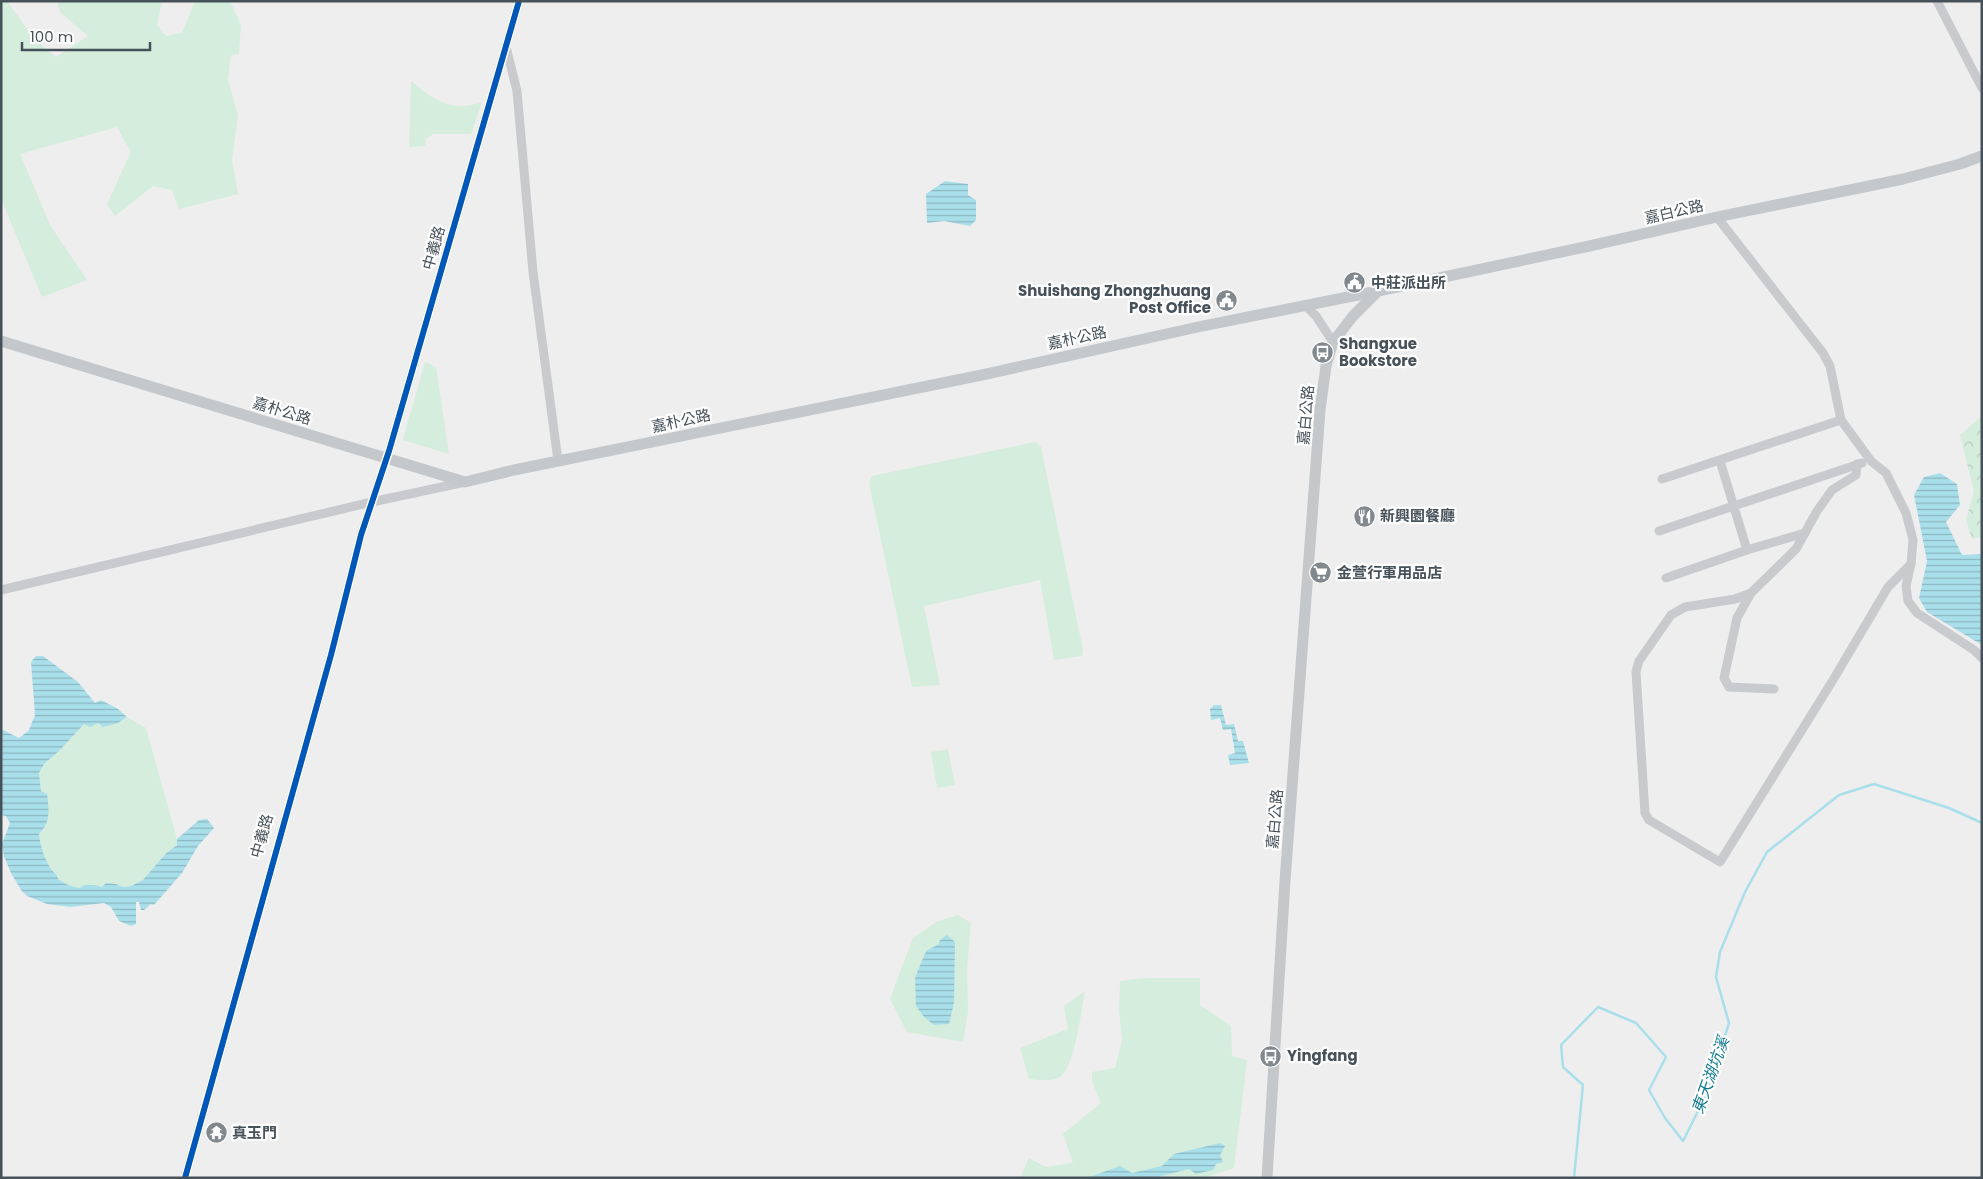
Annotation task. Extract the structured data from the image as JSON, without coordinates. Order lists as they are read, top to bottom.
{
  "streets": {
    "main road": ["嘉白公路", "嘉朴公路"],
    "street": ["中義路"]
  },
  "crossings": [
    ["嘉白公路", "嘉朴公路"],
    ["中義路", "嘉朴公路"]
  ],
  "water": ["東天湖坑溪"],
  "places": {
    "public building": ["中莊派出所", "Shuishang Zhongzhuang Post Office"],
    "bus stop": ["Shangxue Bookstore", "Yingfang"],
    "restaurant": ["新興園餐廳"],
    "supermarket": ["金萱行軍用品店"],
    "temple": ["真玉門"]
  },
  "scale_bar": "100 m"
}
